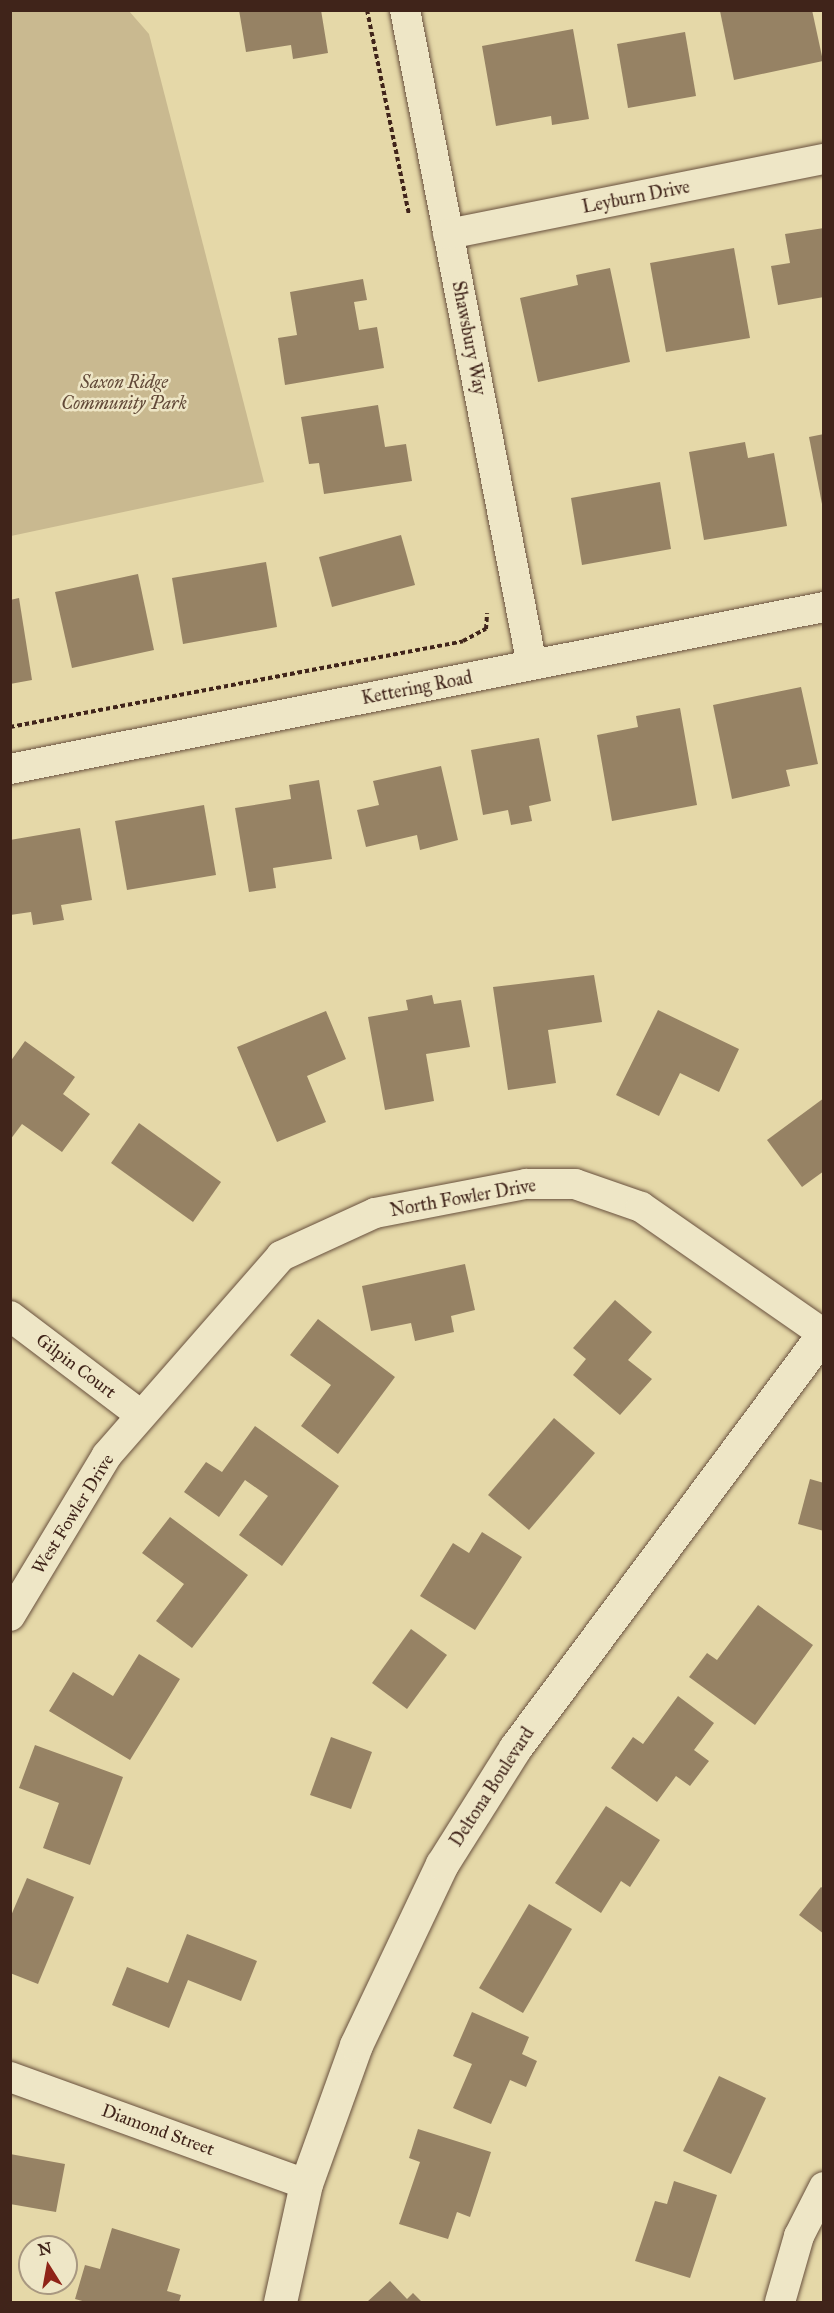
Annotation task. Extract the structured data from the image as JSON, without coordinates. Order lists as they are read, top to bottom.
{
  "streets": {
    "street": [
      "Leyburn Drive",
      "Shawsbury Way",
      "Kettering Road",
      "North Fowler Drive",
      "Gilpin Court",
      "West Fowler Drive",
      "Deltona Boulevard",
      "Diamond Street"
    ]
  },
  "crossings": [
    ["Leyburn Drive", "Shawsbury Way"],
    ["Shawsbury Way", "Kettering Road"],
    ["North Fowler Drive", "Gilpin Court"],
    ["North Fowler Drive", "West Fowler Drive"],
    ["North Fowler Drive", "Deltona Boulevard"],
    ["Gilpin Court", "West Fowler Drive"],
    ["Deltona Boulevard", "Diamond Street"]
  ],
  "parks": ["Saxon Ridge Community Park"],
  "north": "top"
}
